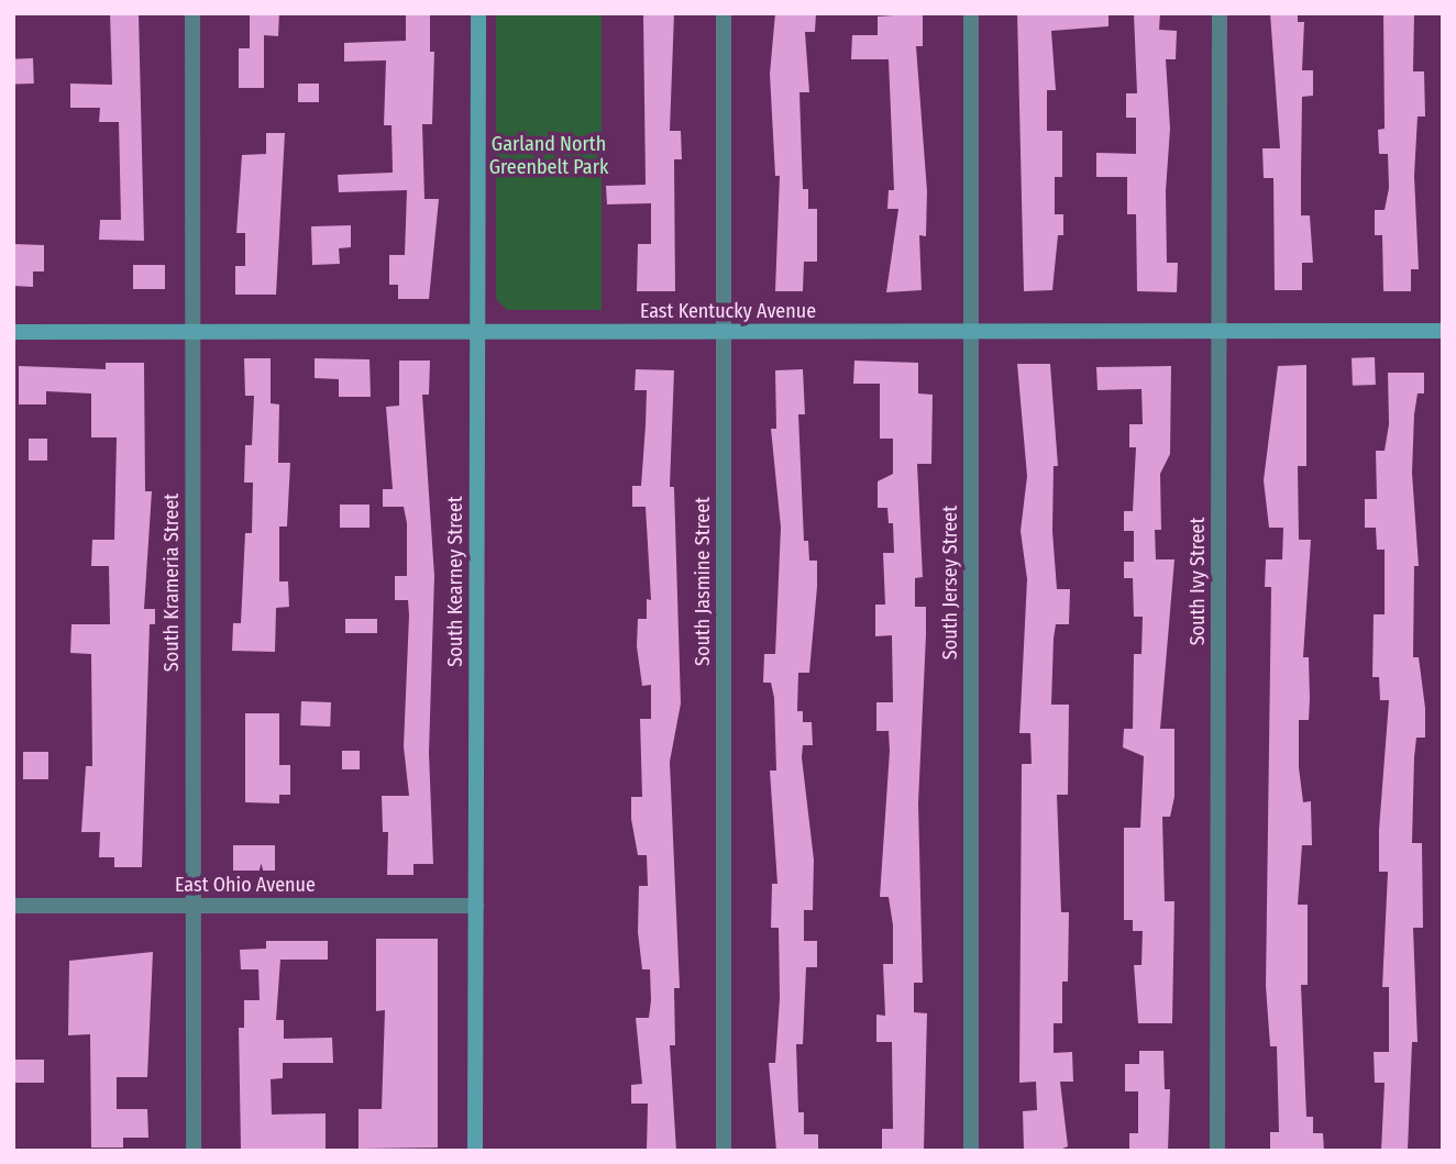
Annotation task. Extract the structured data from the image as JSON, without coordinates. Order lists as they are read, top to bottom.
{
  "streets": {
    "street": [
      "East Kentucky Avenue",
      "South Kearney Street",
      "South Jasmine Street",
      "South Ivy Street",
      "South Krameria Street",
      "South Jersey Street",
      "East Ohio Avenue"
    ]
  },
  "crossings": [
    ["East Kentucky Avenue", "South Kearney Street"],
    ["East Kentucky Avenue", "South Jasmine Street"],
    ["East Kentucky Avenue", "South Ivy Street"],
    ["East Kentucky Avenue", "South Krameria Street"],
    ["East Kentucky Avenue", "South Jersey Street"],
    ["South Kearney Street", "East Ohio Avenue"],
    ["South Krameria Street", "East Ohio Avenue"]
  ],
  "parks": ["Garland North Greenbelt Park"]
}
